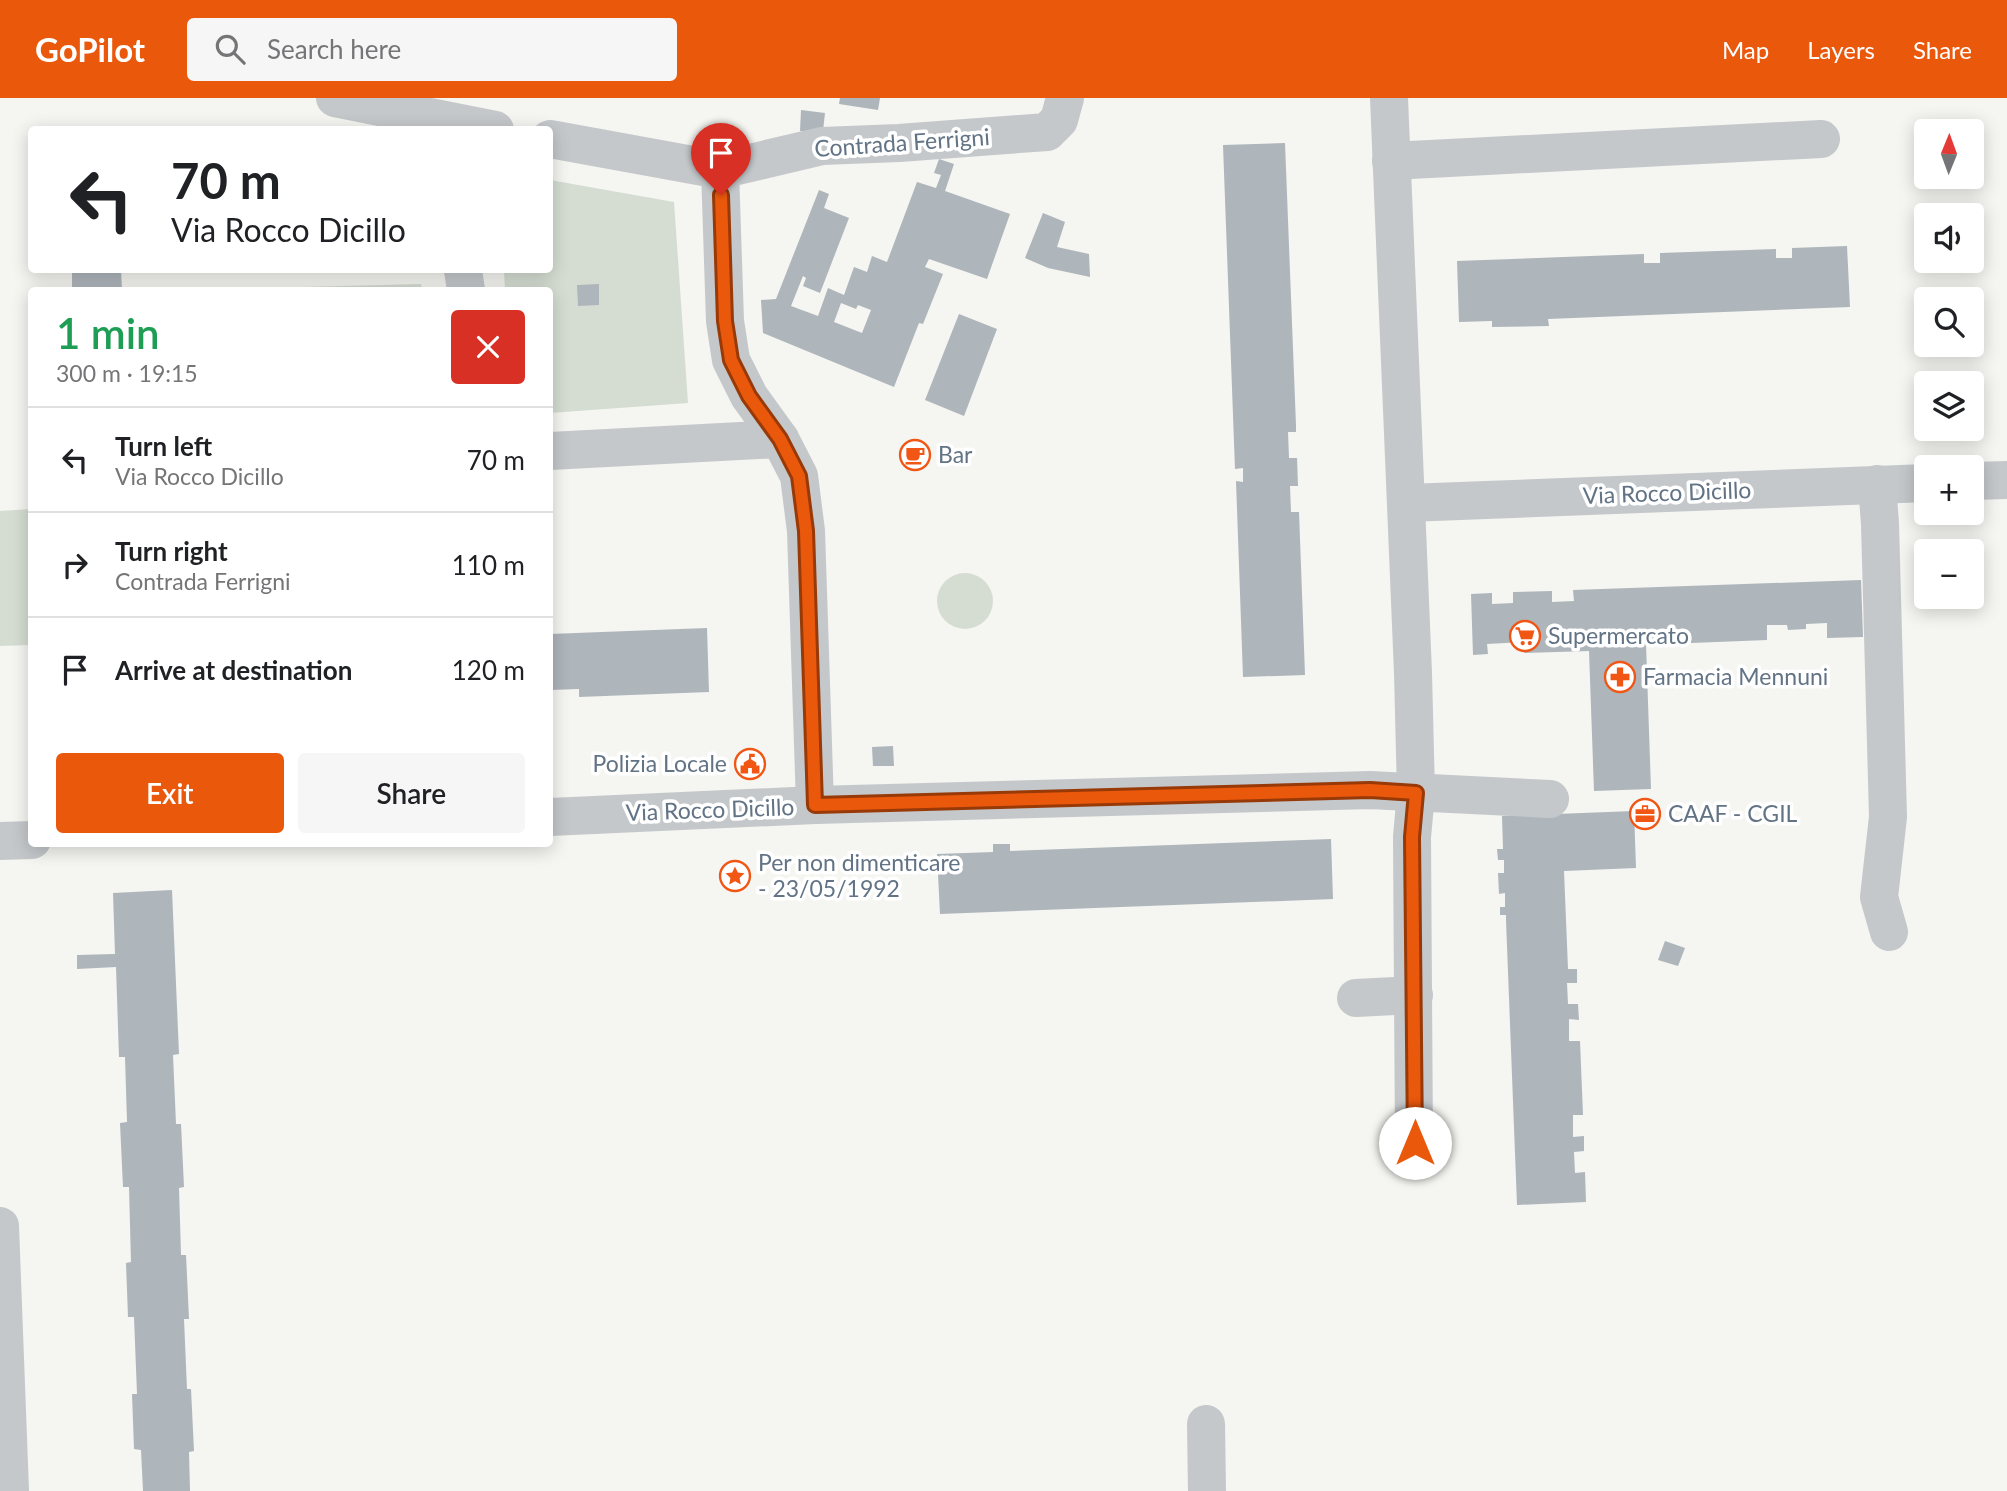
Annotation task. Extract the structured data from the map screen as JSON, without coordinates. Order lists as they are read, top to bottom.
{
  "streets": {
    "street": ["Contrada Ferrigni", "Via Rocco Dicillo"]
  },
  "places": {
    "cafe": ["Bar"],
    "supermarket": ["Supermercato"],
    "pharmacy": ["Farmacia Mennuni"],
    "public building": ["Polizia Locale"],
    "office": ["CAAF - CGIL"],
    "place": ["Per non dimenticare - 23/05/1992"]
  },
  "north": "top",
  "page": {
    "header": "GoPilot",
    "search": "Search here",
    "nav": ["Map", "Layers", "Share"],
    "map_buttons": ["+", "−"],
    "turn": ["70 m", "Via Rocco Dicillo"],
    "heading": ["1 min", "300 m · 19:15"],
    "list": [
      {
        "name": "Turn left",
        "note": "Via Rocco Dicillo",
        "value": "70 m"
      },
      {
        "name": "Turn right",
        "note": "Contrada Ferrigni",
        "value": "110 m"
      },
      {
        "name": "Arrive at destination",
        "value": "120 m"
      }
    ],
    "buttons": ["Exit", "Share"]
  }
}
